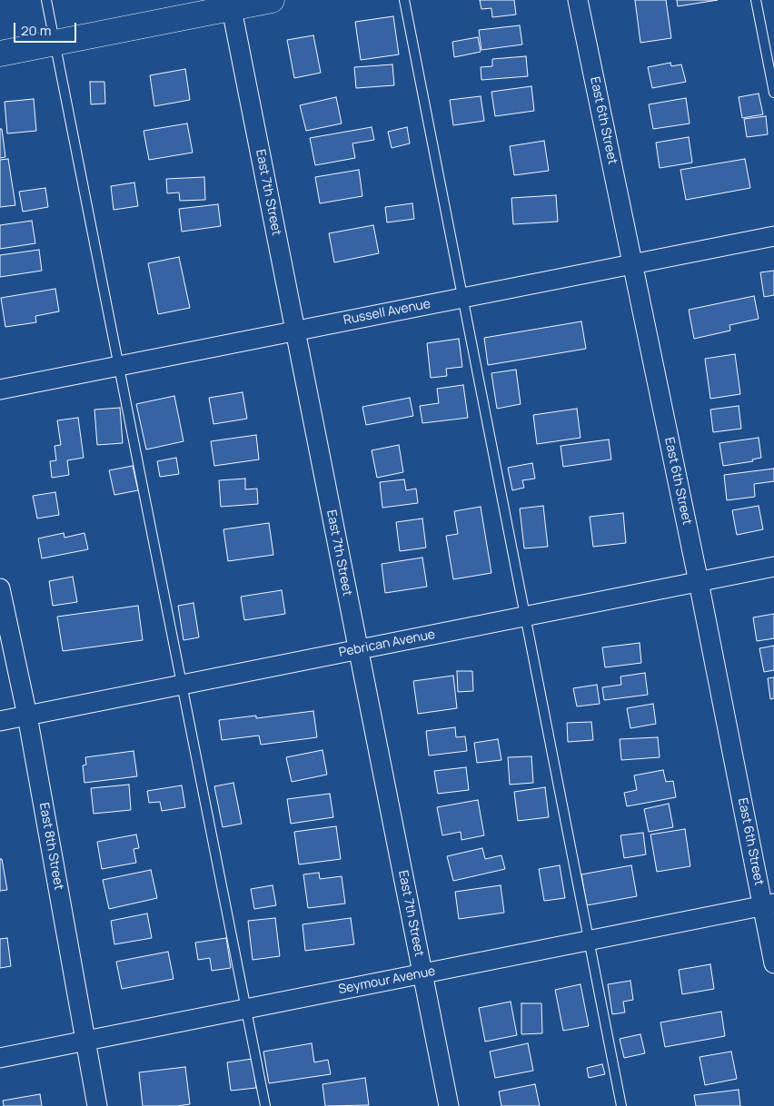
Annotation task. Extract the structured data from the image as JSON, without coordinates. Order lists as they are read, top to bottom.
{
  "streets": {
    "street": [
      "East 6th Street",
      "East 7th Street",
      "Russell Avenue",
      "Pebrican Avenue",
      "East 8th Street",
      "Seymour Avenue"
    ]
  },
  "crossings": [
    ["East 6th Street", "Russell Avenue"],
    ["East 6th Street", "Pebrican Avenue"],
    ["East 6th Street", "Seymour Avenue"],
    ["East 7th Street", "Russell Avenue"],
    ["East 7th Street", "Pebrican Avenue"],
    ["East 7th Street", "Seymour Avenue"],
    ["Pebrican Avenue", "East 8th Street"],
    ["East 8th Street", "Seymour Avenue"]
  ],
  "scale_bar": "20 m"
}
